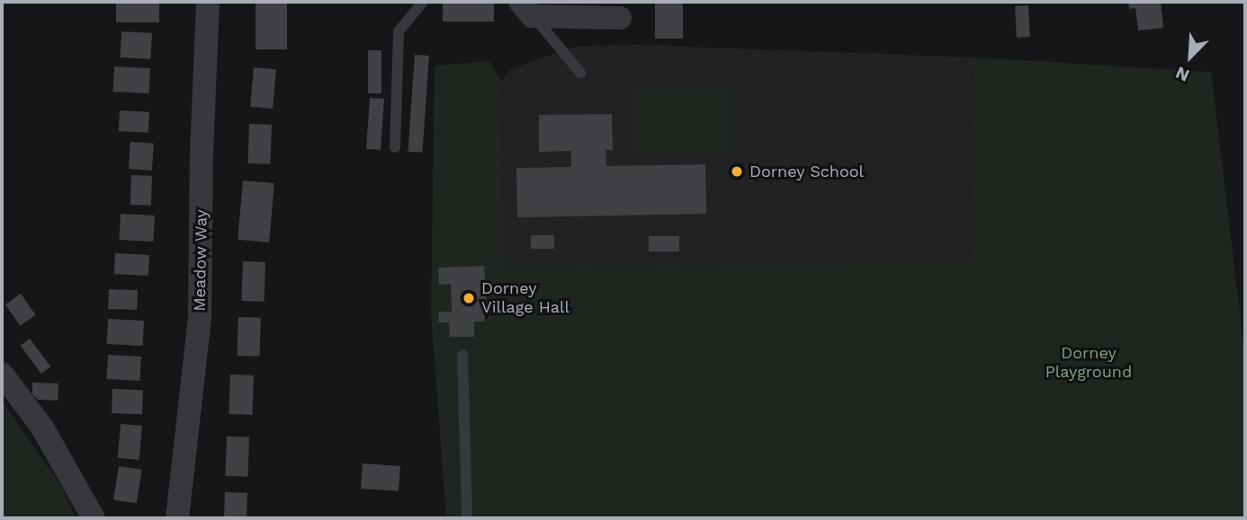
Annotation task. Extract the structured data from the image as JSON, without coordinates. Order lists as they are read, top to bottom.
{
  "streets": {
    "street": ["Meadow Way"]
  },
  "parks": ["Dorney Playground"],
  "places": ["Dorney School", "Dorney Village Hall"],
  "north": "bottom left"
}
